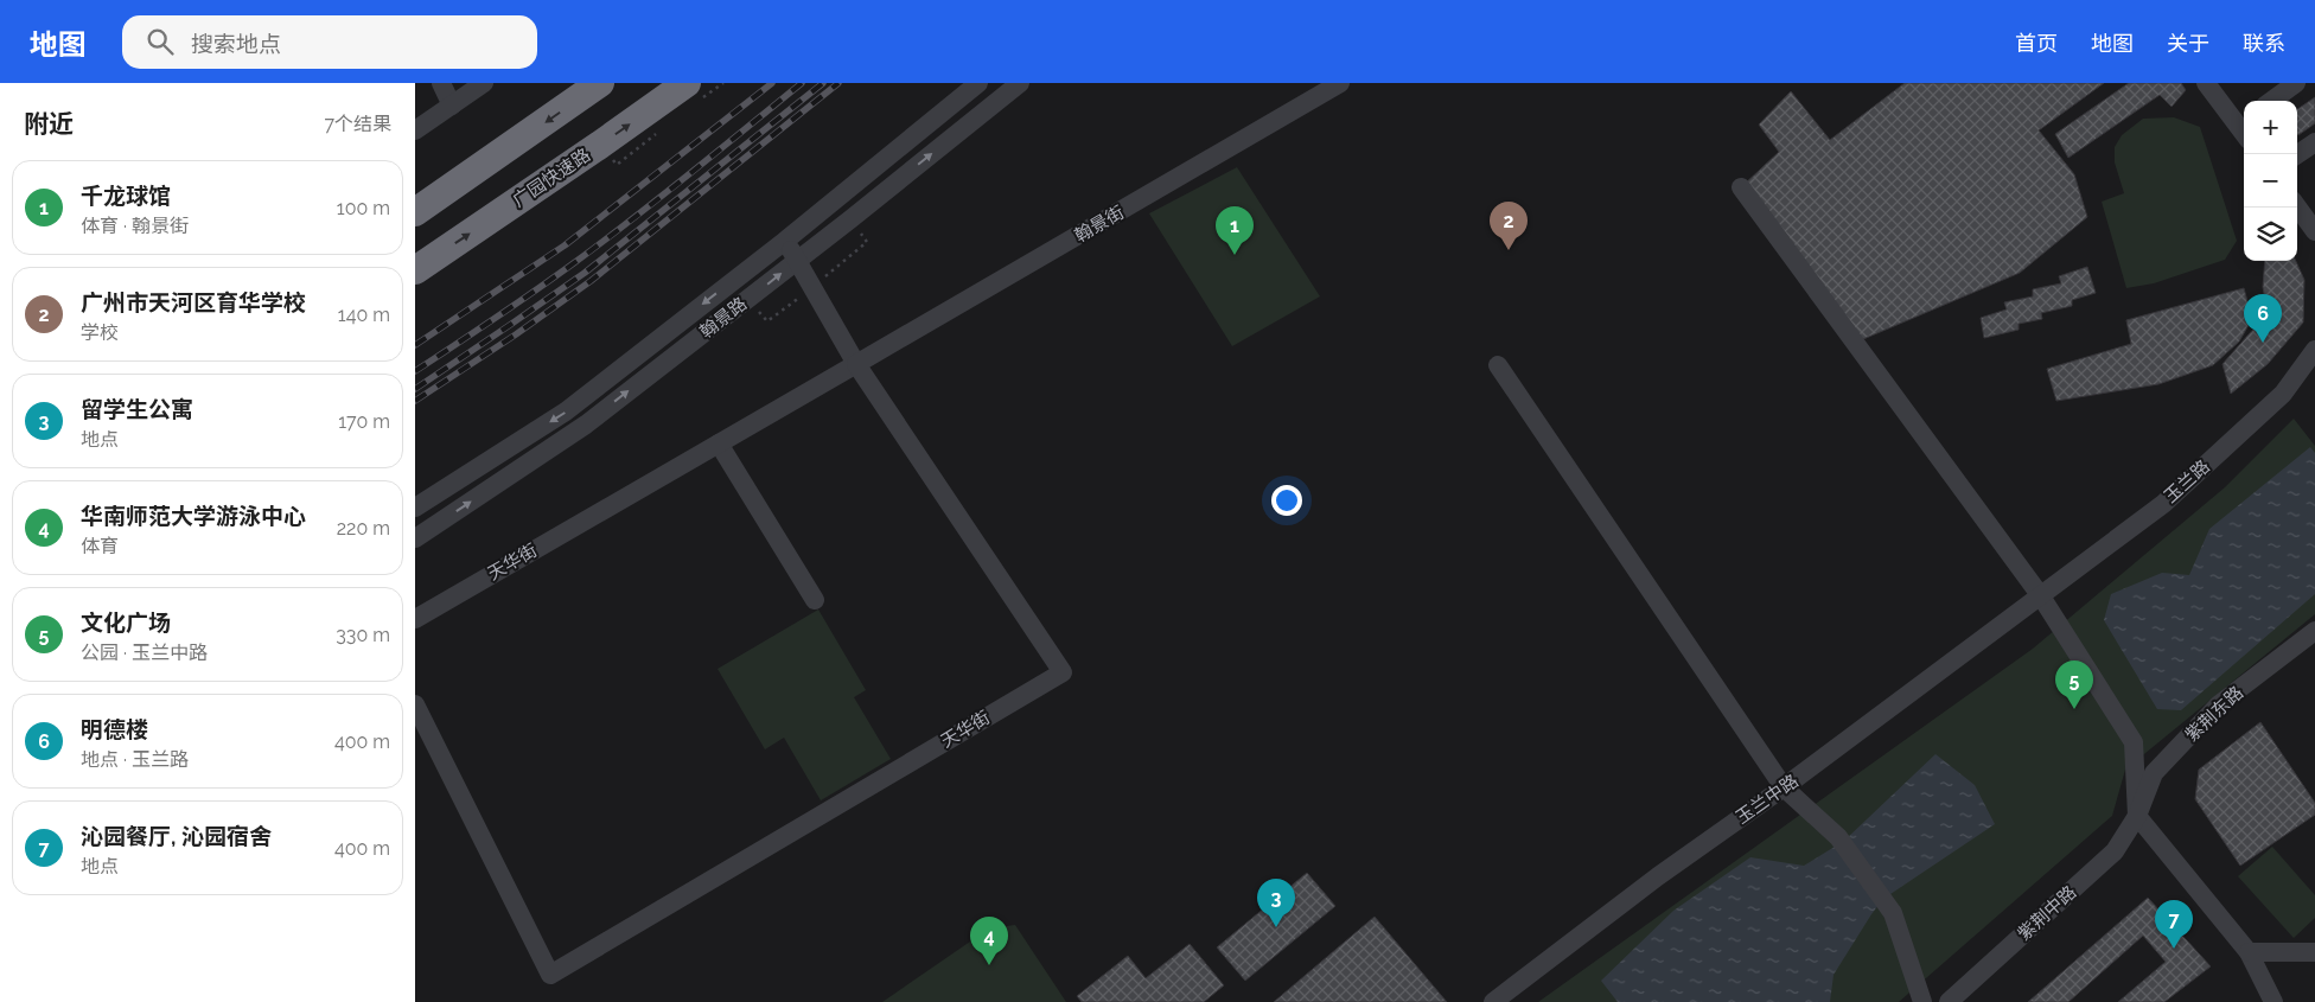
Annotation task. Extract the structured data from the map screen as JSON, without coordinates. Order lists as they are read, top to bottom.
{
  "streets": {
    "highway": ["广园快速路"],
    "street": [
      "翰景街",
      "翰景路",
      "玉兰路",
      "天华街",
      "紫荆东路",
      "玉兰中路",
      "紫荆中路"
    ]
  },
  "crossings": [
    ["翰景街", "天华街"],
    ["翰景路", "天华街"],
    ["玉兰路", "玉兰中路"],
    ["紫荆东路", "紫荆中路"]
  ],
  "page": {
    "header": "地图",
    "search": "搜索地点",
    "nav": [
      "首页",
      "地图",
      "关于",
      "联系"
    ],
    "heading": ["附近", "7个结果"],
    "map_buttons": ["+", "−"],
    "list": [
      {
        "mark": "1",
        "name": "千龙球馆",
        "note": "体育 · 翰景街",
        "value": "100 m"
      },
      {
        "mark": "2",
        "name": "广州市天河区育华学校",
        "note": "学校",
        "value": "140 m"
      },
      {
        "mark": "3",
        "name": "留学生公寓",
        "note": "地点",
        "value": "170 m"
      },
      {
        "mark": "4",
        "name": "华南师范大学游泳中心",
        "note": "体育",
        "value": "220 m"
      },
      {
        "mark": "5",
        "name": "文化广场",
        "note": "公园 · 玉兰中路",
        "value": "330 m"
      },
      {
        "mark": "6",
        "name": "明德楼",
        "note": "地点 · 玉兰路",
        "value": "400 m"
      },
      {
        "mark": "7",
        "name": "沁园餐厅, 沁园宿舍",
        "note": "地点",
        "value": "400 m"
      }
    ],
    "pins": [
      "2",
      "1",
      "6",
      "5",
      "3",
      "7",
      "4"
    ]
  }
}
